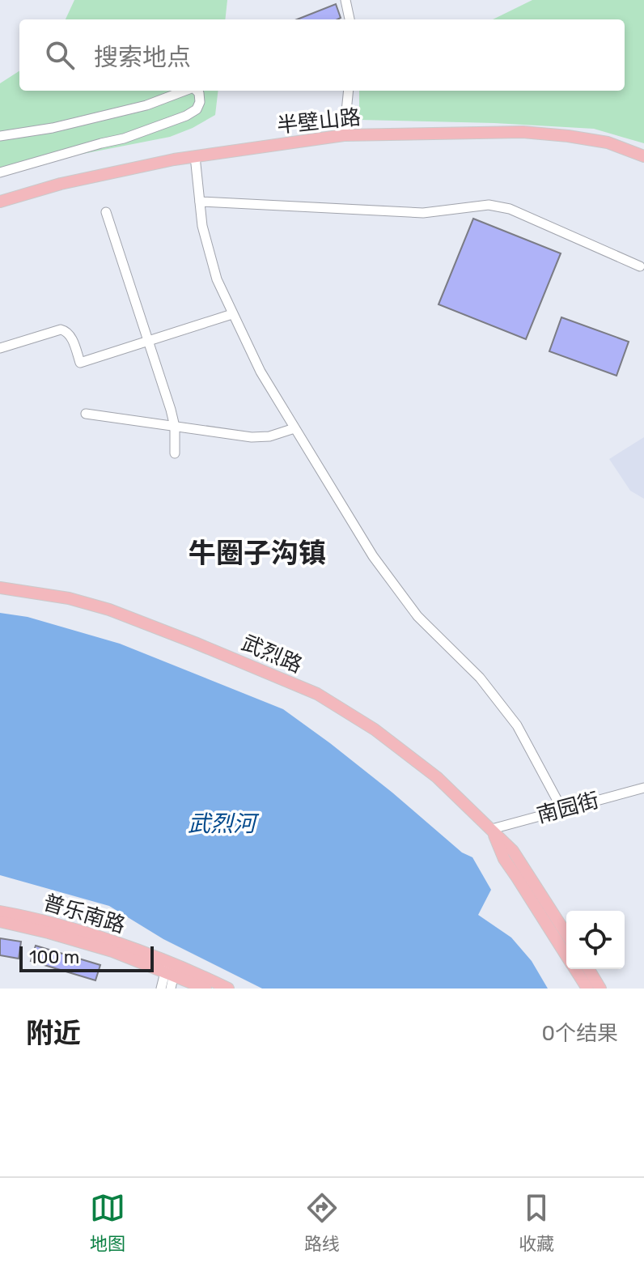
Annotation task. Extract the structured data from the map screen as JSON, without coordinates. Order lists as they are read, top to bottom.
{
  "streets": {
    "main road": ["半壁山路", "武烈路", "普乐南路"],
    "street": ["南园街"]
  },
  "crossings": [
    ["武烈路", "南园街"]
  ],
  "districts": ["牛圈子沟镇"],
  "water": ["武烈河"],
  "scale_bar": "100 m",
  "page": {
    "search": "搜索地点",
    "scale": "100 m",
    "heading": ["附近", "0个结果"],
    "nav": ["地图", "路线", "收藏"]
  }
}
